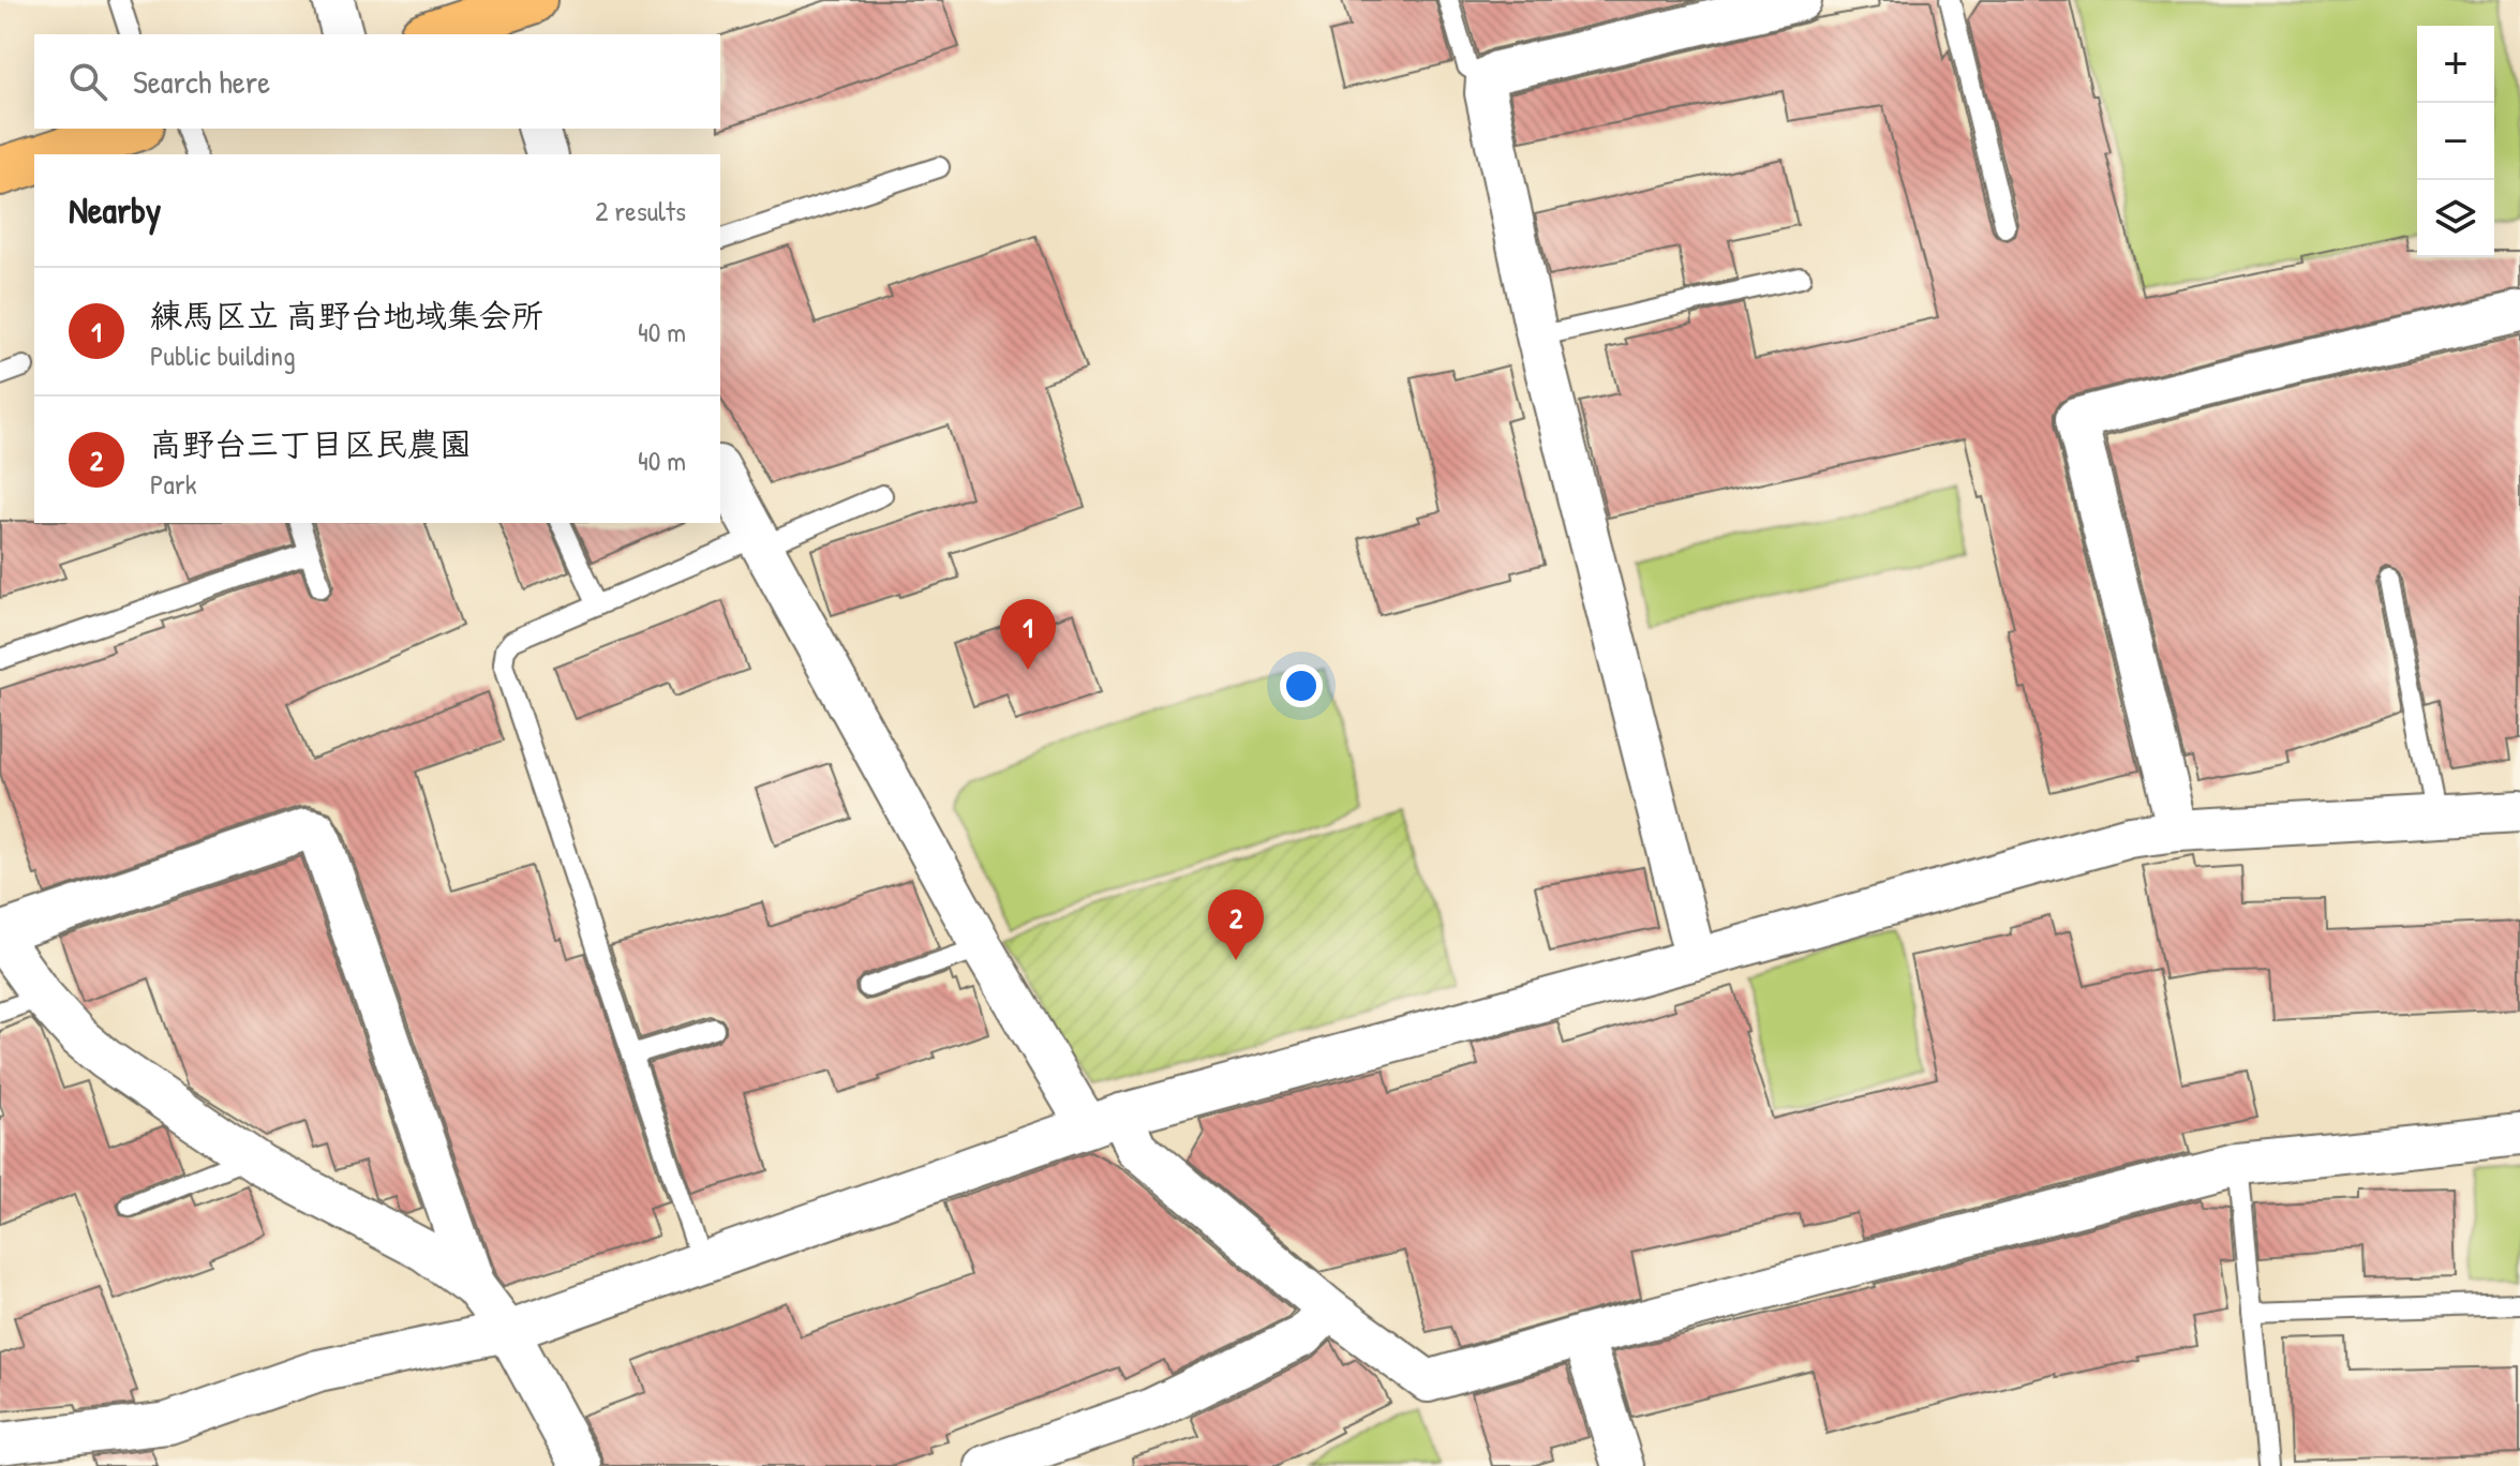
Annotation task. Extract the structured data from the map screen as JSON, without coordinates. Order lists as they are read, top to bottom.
{
  "page": {
    "map_buttons": ["+", "−"],
    "search": "Search here",
    "heading": ["Nearby", "2 results"],
    "list": [
      {
        "mark": "1",
        "name": "練馬区立 高野台地域集会所",
        "note": "Public building",
        "value": "40 m"
      },
      {
        "mark": "2",
        "name": "高野台三丁目区民農園",
        "note": "Park",
        "value": "40 m"
      }
    ],
    "pins": ["1", "2"]
  }
}
